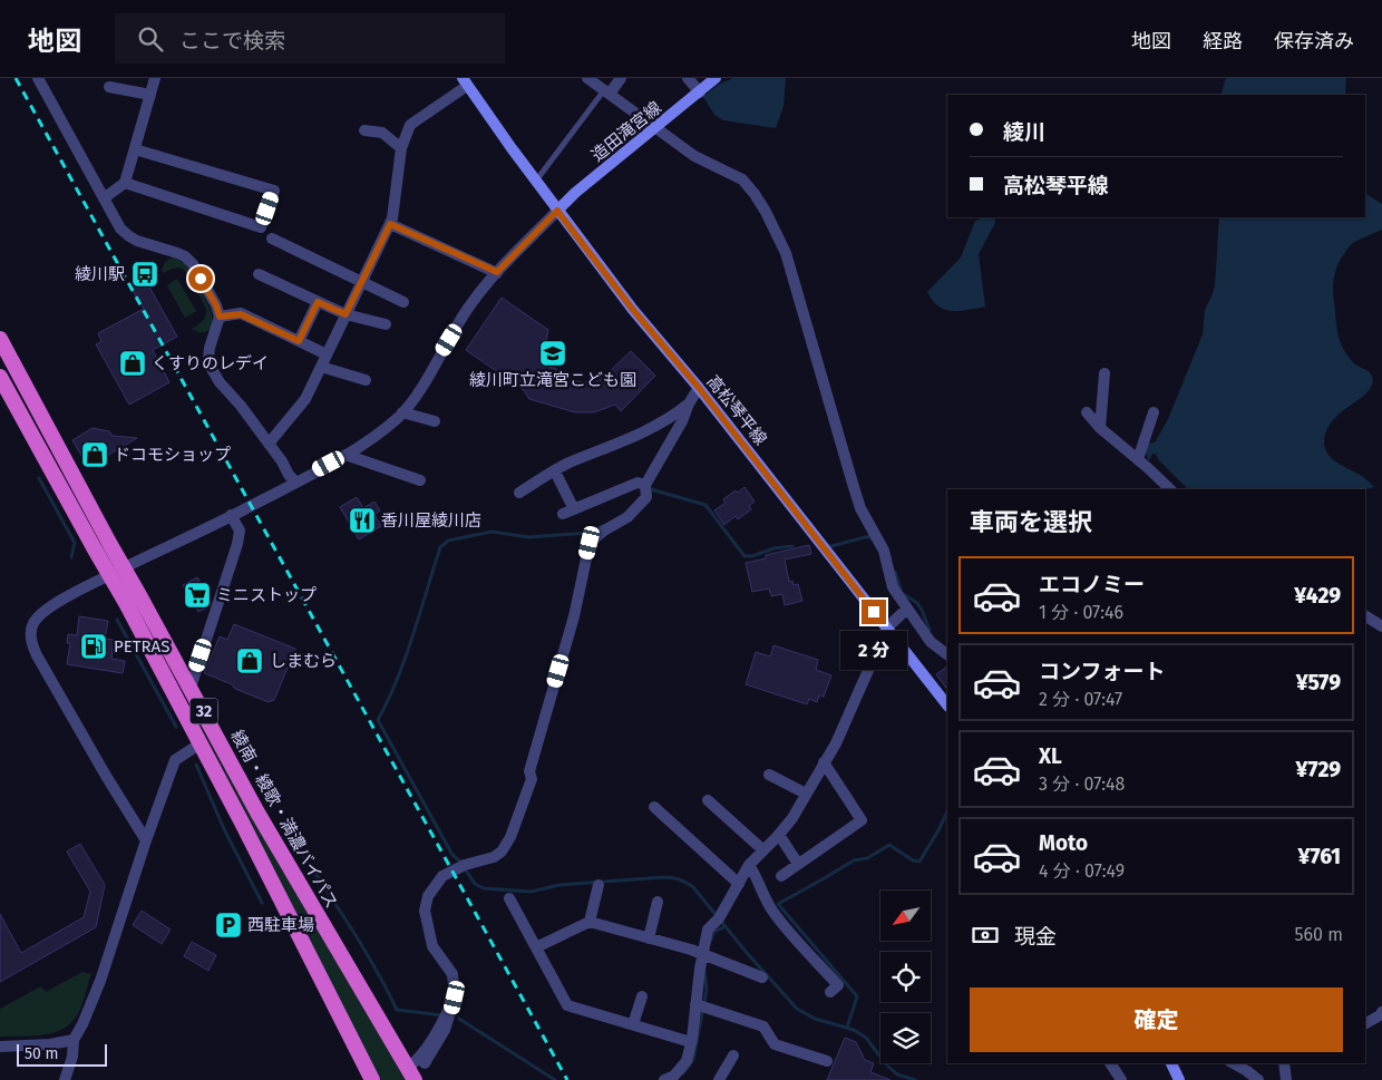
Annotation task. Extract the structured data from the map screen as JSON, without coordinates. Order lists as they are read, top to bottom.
{
  "streets": {
    "highway": ["32", "綾南・綾歌・満濃バイパス"],
    "main road": ["造田滝宮線", "高松琴平線"]
  },
  "crossings": [
    ["造田滝宮線", "高松琴平線"]
  ],
  "places": {
    "bus stop": ["綾川駅"],
    "school or university": ["綾川町立滝宮こども園"],
    "shop": ["くすりのレデイ", "ドコモショップ", "しまむら"],
    "restaurant": ["香川屋綾川店"],
    "supermarket": ["ミニストップ"],
    "fuel station": ["PETRAS"],
    "parking": ["西駐車場"]
  },
  "scale_bar": "50 m",
  "north": "bottom left",
  "page": {
    "header": "地図",
    "search": "ここで検索",
    "nav": ["地図", "経路", "保存済み"],
    "banner": ["綾川", "高松琴平線"],
    "heading": "車両を選択",
    "list": [
      {
        "name": "エコノミー",
        "note": "1 分 · 07:46",
        "value": "¥429"
      },
      {
        "name": "コンフォート",
        "note": "2 分 · 07:47",
        "value": "¥579"
      },
      {
        "name": "XL",
        "note": "3 分 · 07:48",
        "value": "¥729"
      },
      {
        "name": "Moto",
        "note": "4 分 · 07:49",
        "value": "¥761"
      }
    ],
    "bubble": "2 分",
    "pay": ["現金", "560 m"],
    "buttons": "確定",
    "scale": "50 m"
  }
}
